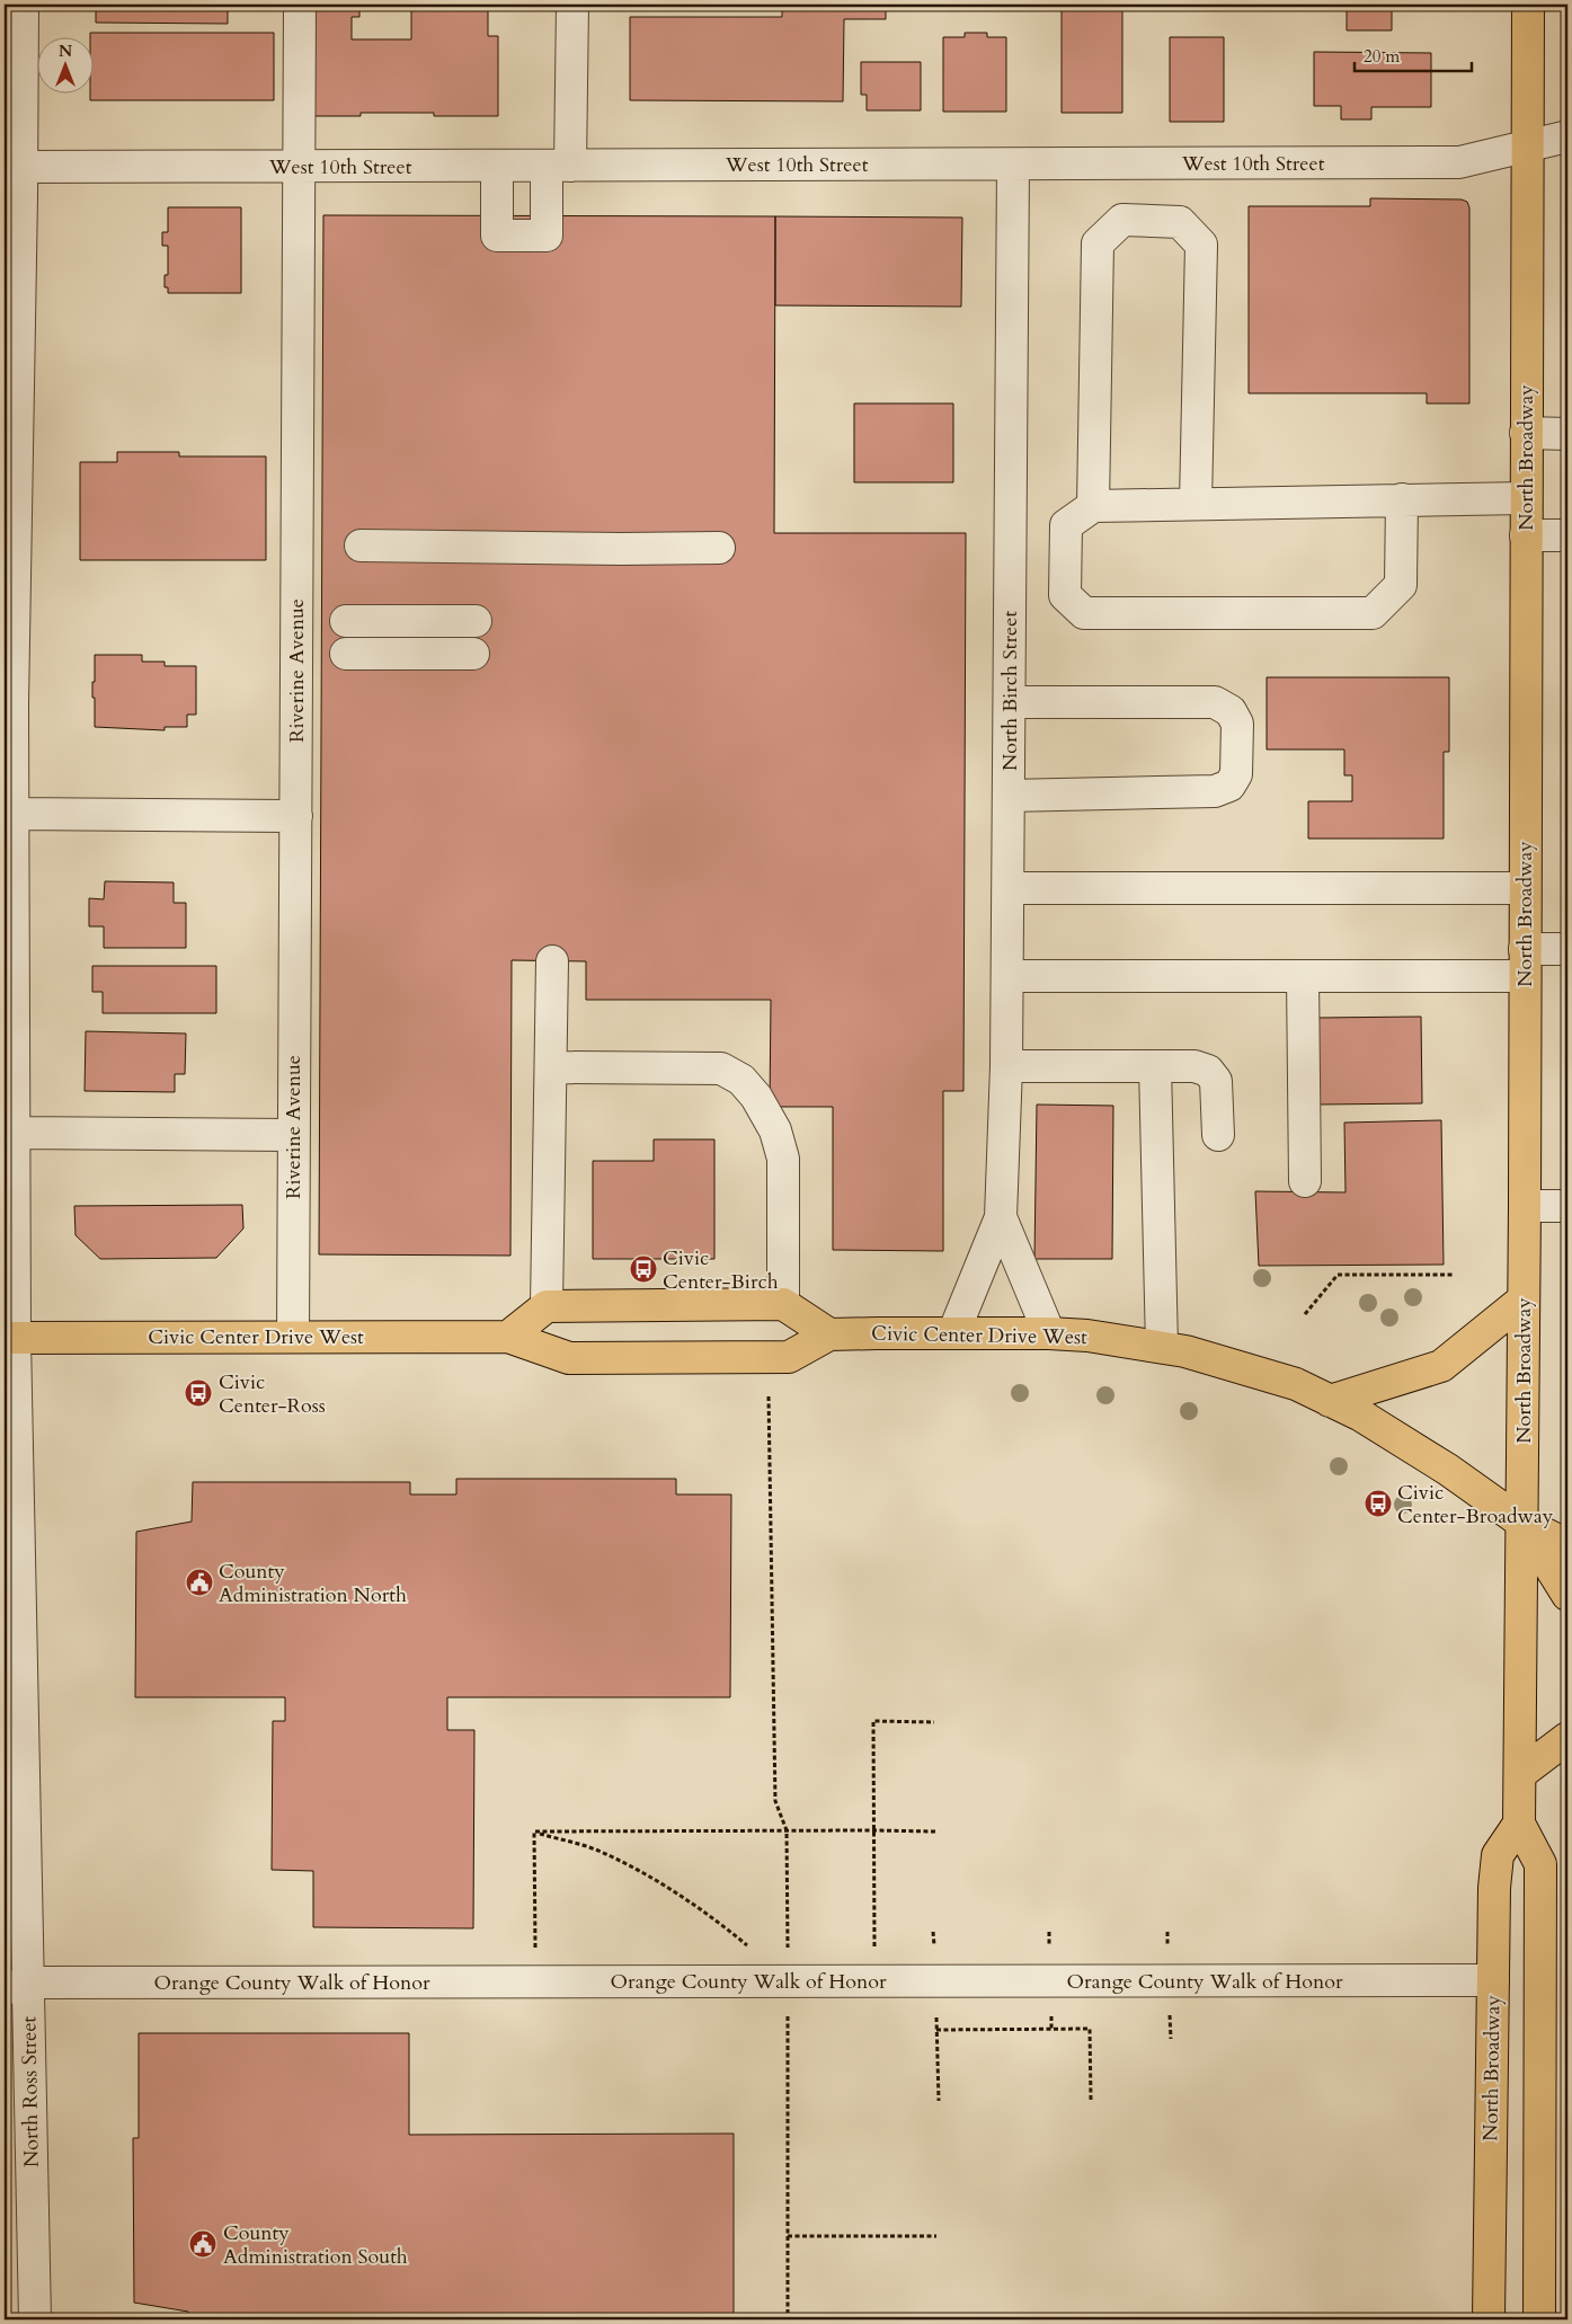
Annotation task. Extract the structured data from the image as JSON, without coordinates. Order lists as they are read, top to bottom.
{
  "streets": {
    "main road": ["North Broadway", "Civic Center Drive West"],
    "street": [
      "West 10th Street",
      "Riverine Avenue",
      "North Birch Street",
      "Orange County Walk of Honor",
      "North Ross Street"
    ]
  },
  "crossings": [
    ["West 10th Street", "North Broadway"],
    ["West 10th Street", "Riverine Avenue"],
    ["West 10th Street", "North Birch Street"],
    ["West 10th Street", "North Ross Street"],
    ["North Broadway", "Civic Center Drive West"],
    ["North Broadway", "Orange County Walk of Honor"],
    ["Riverine Avenue", "Civic Center Drive West"],
    ["North Birch Street", "Civic Center Drive West"],
    ["Civic Center Drive West", "North Ross Street"],
    ["Orange County Walk of Honor", "North Ross Street"]
  ],
  "places": {
    "bus stop": ["Civic Center-Birch", "Civic Center-Ross", "Civic Center-Broadway"],
    "public building": ["County Administration North", "County Administration South"]
  },
  "scale_bar": "20 m",
  "north": "top"
}
